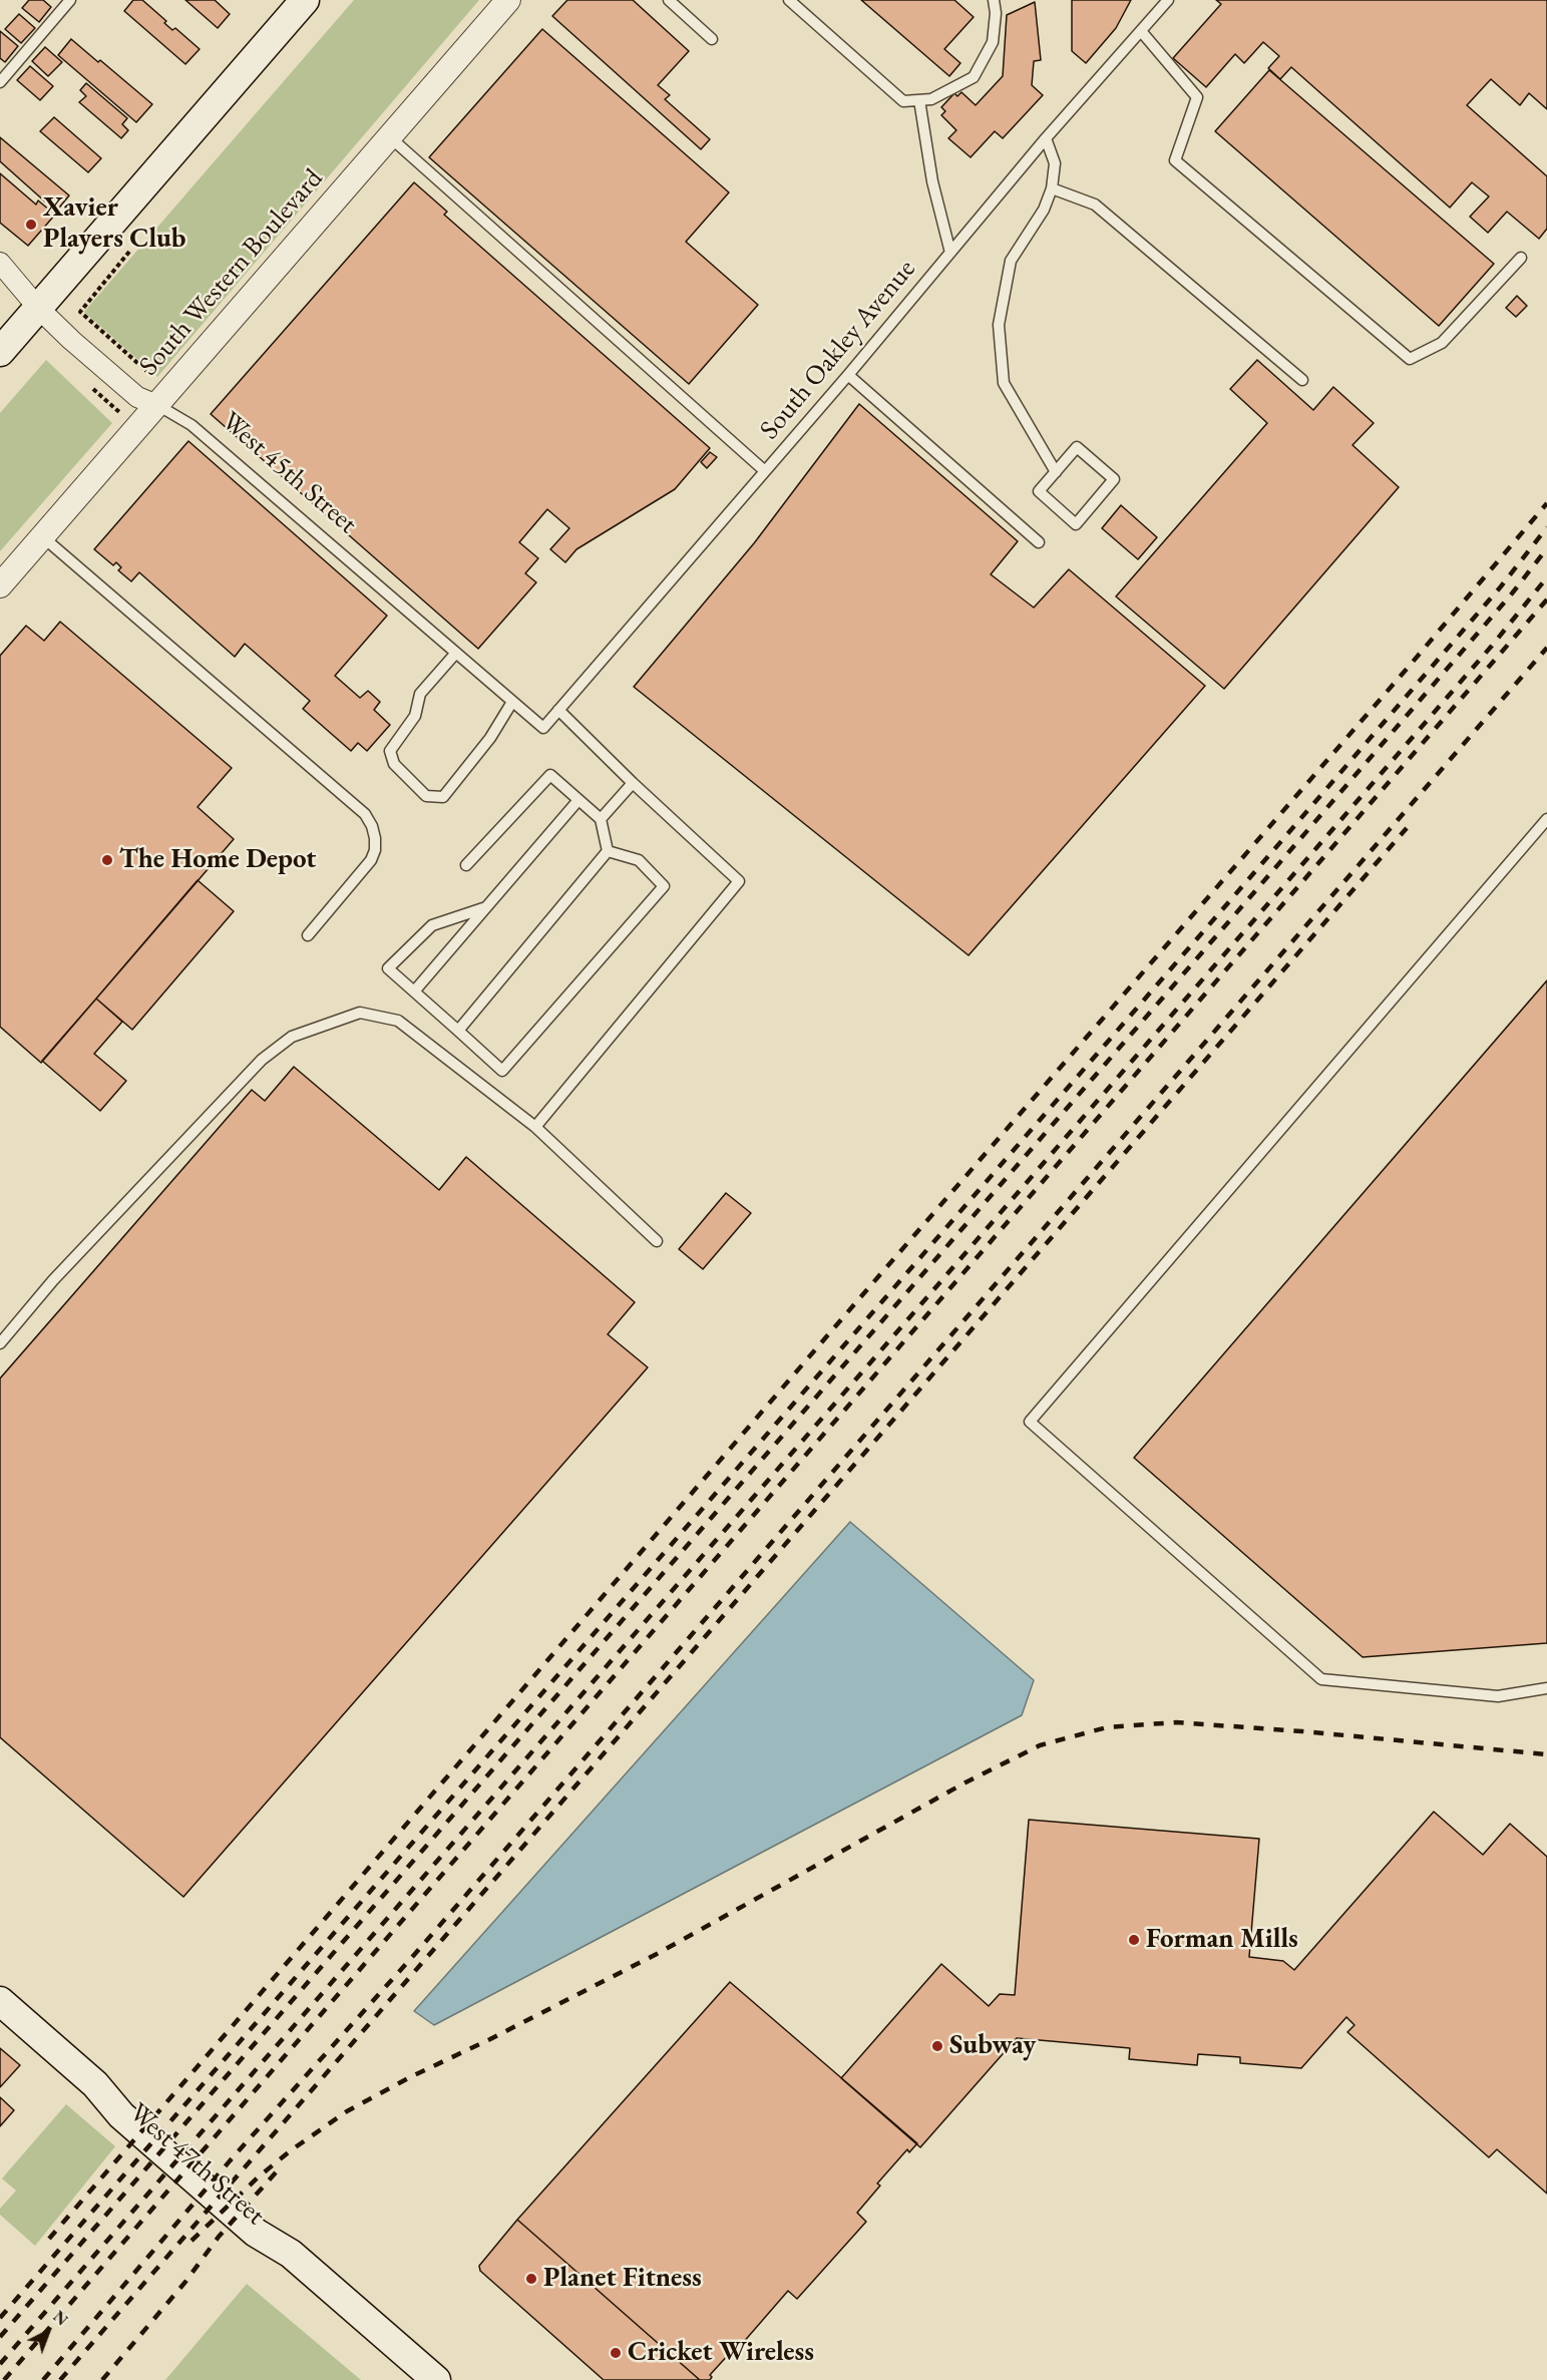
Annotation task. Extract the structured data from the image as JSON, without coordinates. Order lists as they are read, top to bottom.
{
  "streets": {
    "main road": ["West 47th Street"],
    "street": ["South Western Boulevard", "West 45th Street"],
    "lane": ["South Oakley Avenue"]
  },
  "crossings": [
    ["South Western Boulevard", "West 45th Street"],
    ["South Oakley Avenue", "West 45th Street"]
  ],
  "places": [
    "Xavier Players Club",
    "The Home Depot",
    "Forman Mills",
    "Subway",
    "Planet Fitness",
    "Cricket Wireless"
  ],
  "north": "top right"
}
